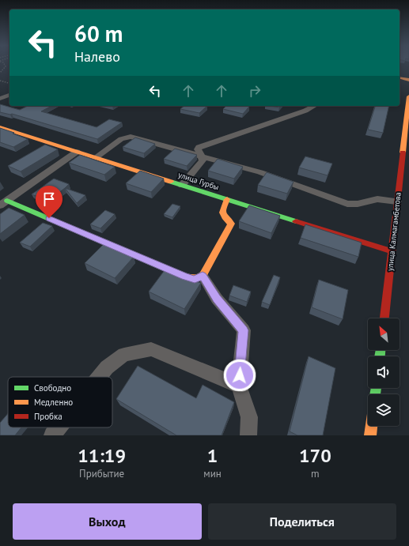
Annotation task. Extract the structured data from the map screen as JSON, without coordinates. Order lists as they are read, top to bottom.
{
  "streets": {
    "street": ["улица Гурбы", "улица Калмагамбетова"]
  },
  "crossings": [
    ["улица Гурбы", "улица Калмагамбетова"]
  ],
  "legend": ["Свободно", "Медленно", "Пробка"],
  "north": "top left",
  "page": {
    "turn": ["60 m", "Налево"],
    "eta": [
      "11:19",
      "Прибытие",
      "1",
      "мин",
      "170",
      "m"
    ],
    "buttons": ["Выход", "Поделиться"]
  }
}
